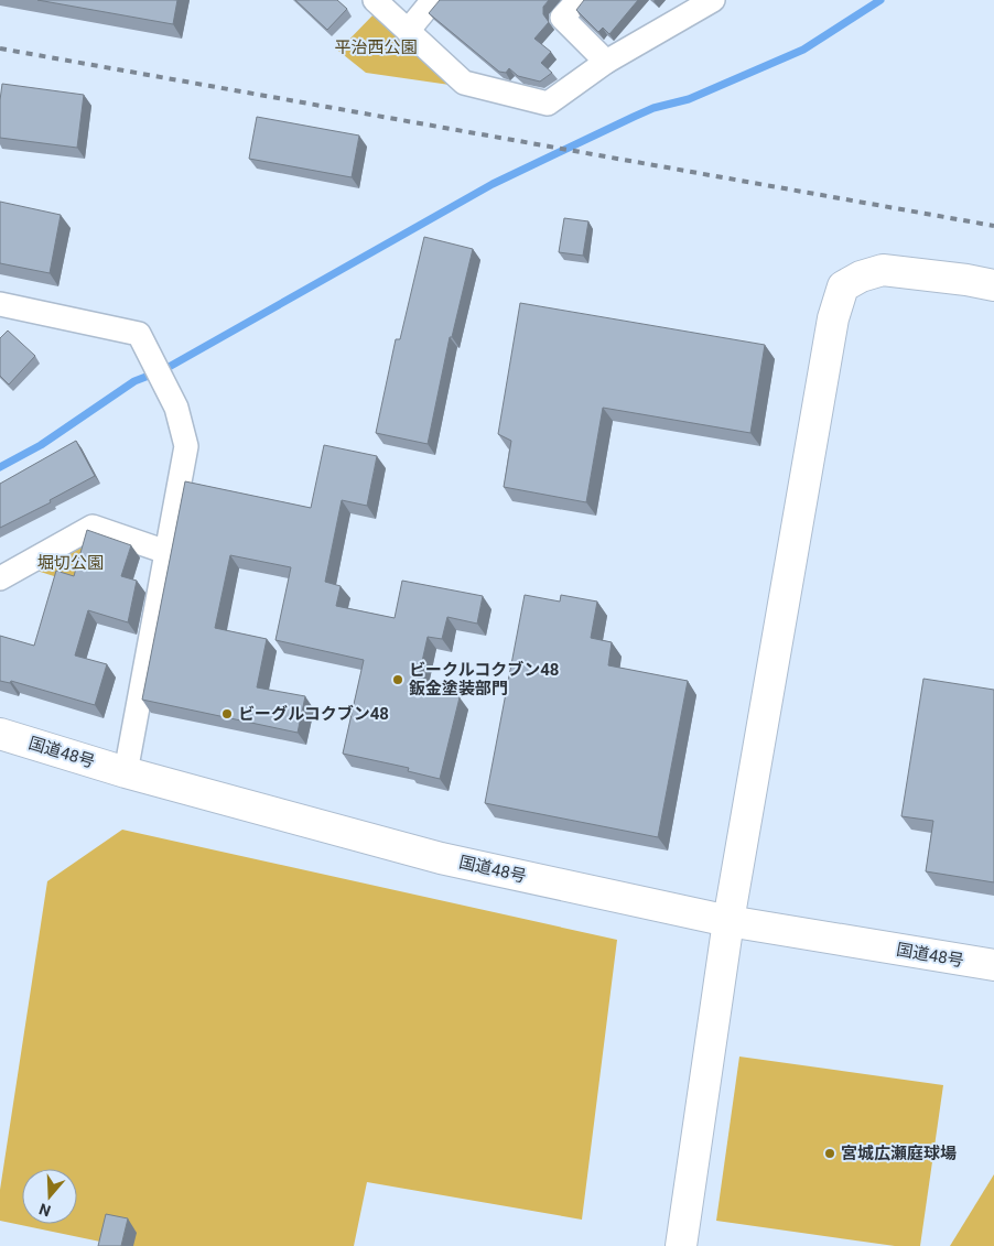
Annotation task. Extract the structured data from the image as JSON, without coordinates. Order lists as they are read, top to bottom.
{
  "streets": {
    "main road": ["国道48号"]
  },
  "parks": ["平治西公園", "堀切公園"],
  "places": ["ビークルコクブン48 鈑金塗装部門", "ビーグルコクブン48", "宮城広瀬庭球場"],
  "north": "bottom"
}
